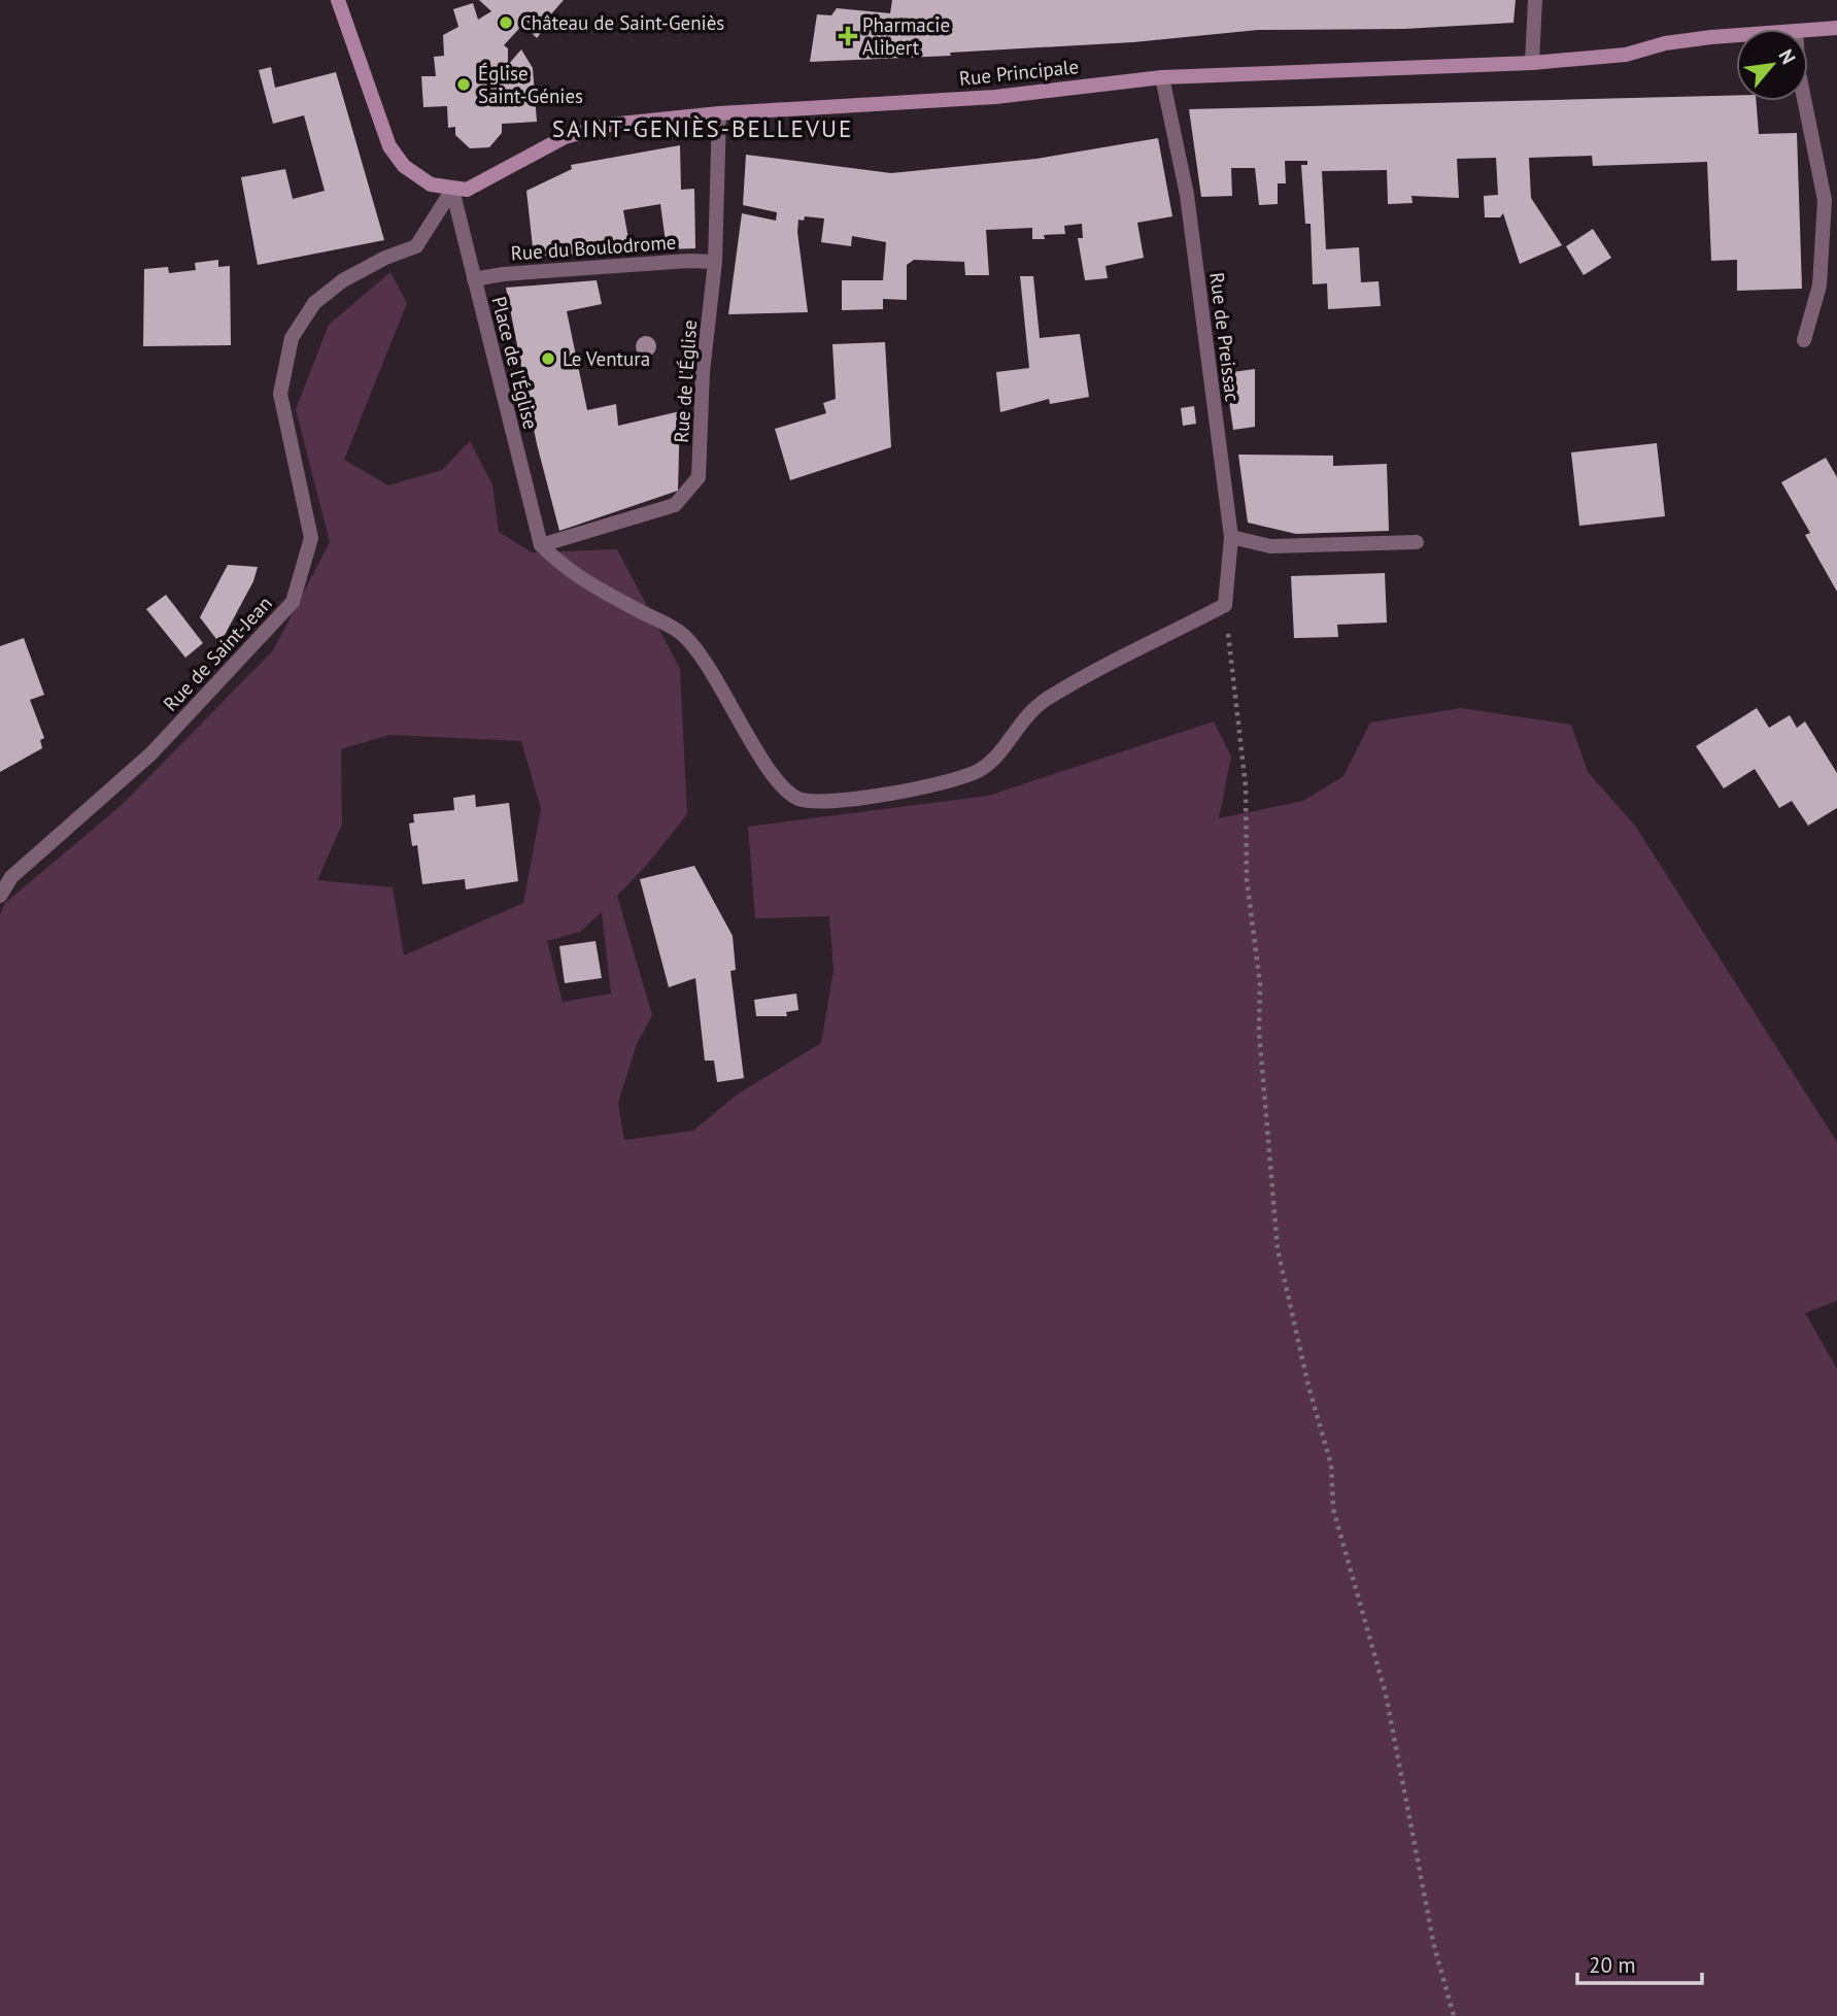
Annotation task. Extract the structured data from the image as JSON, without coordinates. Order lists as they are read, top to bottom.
{
  "streets": {
    "main road": ["Rue Principale"],
    "street": [
      "Rue du Boulodrome",
      "Rue de Preissac",
      "Place de l'Église",
      "Rue de l'Église",
      "Rue de Saint-Jean"
    ]
  },
  "crossings": [
    ["Rue Principale", "Rue de Preissac"],
    ["Rue Principale", "Place de l'Église"],
    ["Rue Principale", "Rue de l'Église"],
    ["Rue Principale", "Rue de Saint-Jean"],
    ["Rue du Boulodrome", "Place de l'Église"],
    ["Rue du Boulodrome", "Rue de l'Église"],
    ["Place de l'Église", "Rue de l'Église"],
    ["Place de l'Église", "Rue de Saint-Jean"]
  ],
  "districts": ["SAINT-GENIÈS-BELLEVUE"],
  "places": {
    "other": ["Château de Saint-Geniès", "Église Saint-Génies", "Le Ventura"],
    "health": ["Pharmacie Alibert"]
  },
  "scale_bar": "20 m",
  "north": "top right"
}
